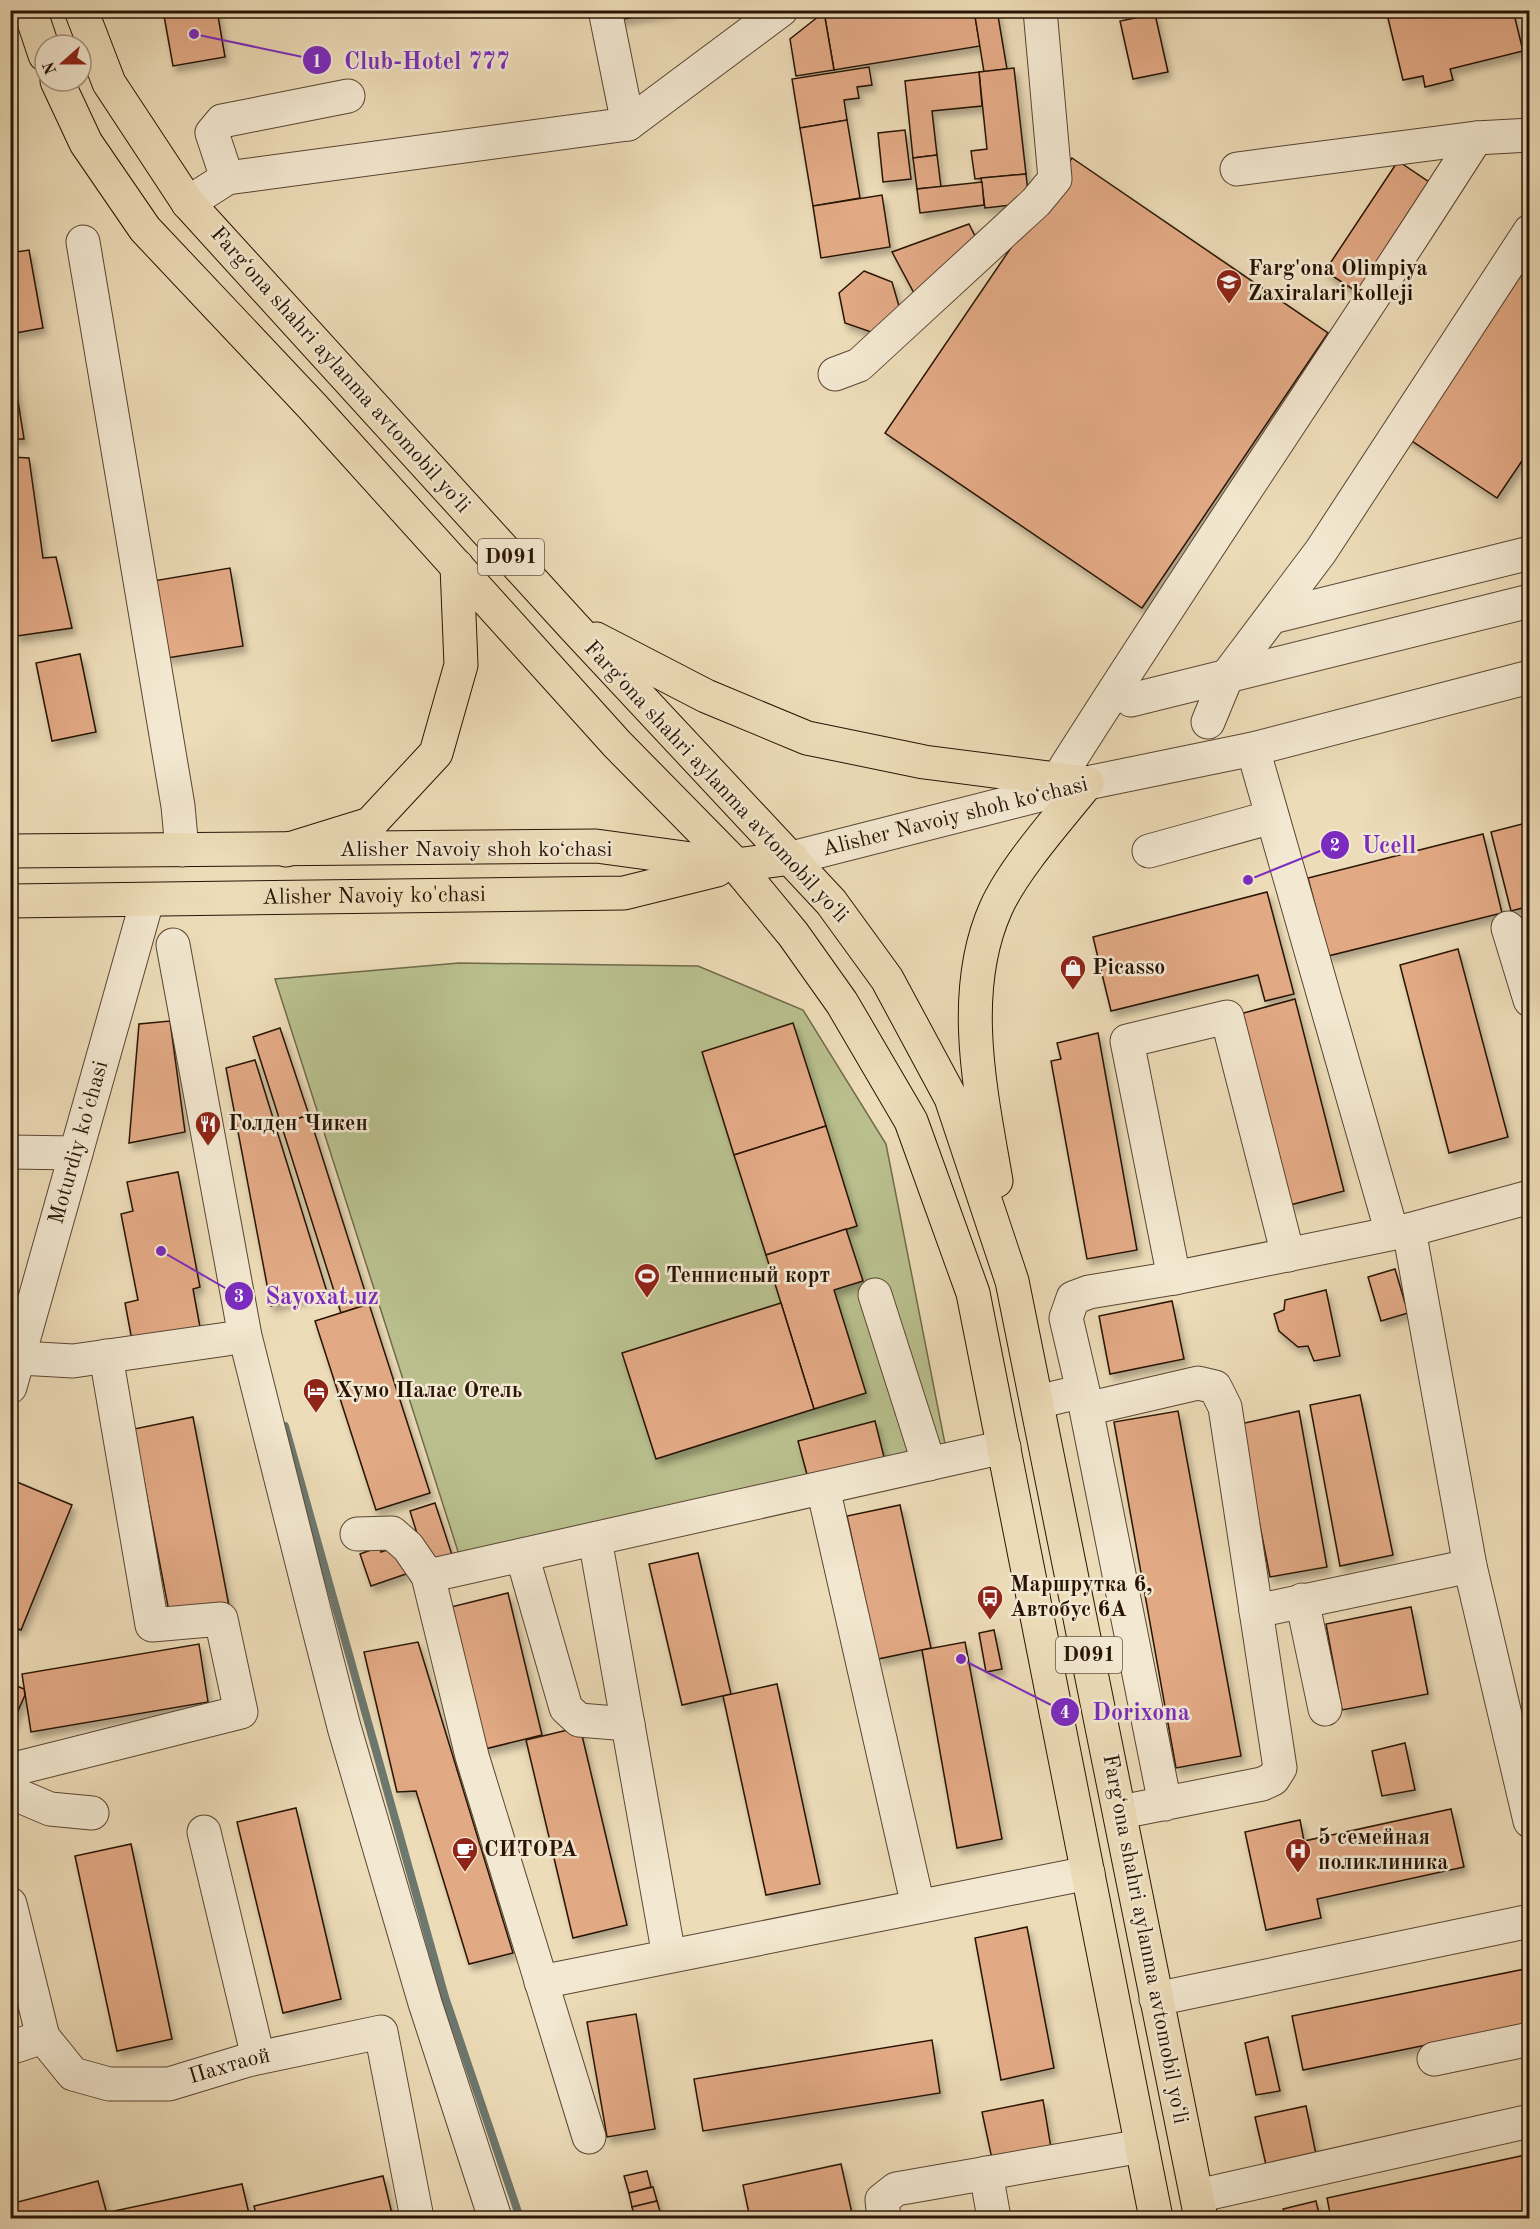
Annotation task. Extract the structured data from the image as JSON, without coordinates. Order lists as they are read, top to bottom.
{
  "streets": {
    "main road": [
      "Fargʻona shahri aylanma avtomobil yoʻli",
      "D091",
      "Alisher Navoiy shoh koʻchasi",
      "Alisher Navoiy ko'chasi"
    ],
    "street": ["Moturdiy ko'chasi", "Пахтаой"]
  },
  "crossings": [
    ["Fargʻona shahri aylanma avtomobil yoʻli", "Alisher Navoiy shoh koʻchasi"],
    ["Fargʻona shahri aylanma avtomobil yoʻli", "Alisher Navoiy ko'chasi"],
    ["Alisher Navoiy shoh koʻchasi", "Alisher Navoiy ko'chasi"],
    ["Alisher Navoiy ko'chasi", "Moturdiy ko'chasi"]
  ],
  "places": {
    "other": [
      "Club-Hotel 777",
      "Ucell",
      "Sayoxat.uz",
      "Dorixona"
    ],
    "school or university": ["Farg'ona Olimpiya Zaxiralari kolleji"],
    "shop": ["Picasso"],
    "restaurant": ["Голден Чикен"],
    "sports": ["Теннисный корт"],
    "hotel": ["Хумо Палас Отель"],
    "bus stop": ["Маршрутка 6, Автобус 6А"],
    "cafe": ["СИТОРА"],
    "hospital": ["5 семейная поликлиника"]
  },
  "north": "left"
}
